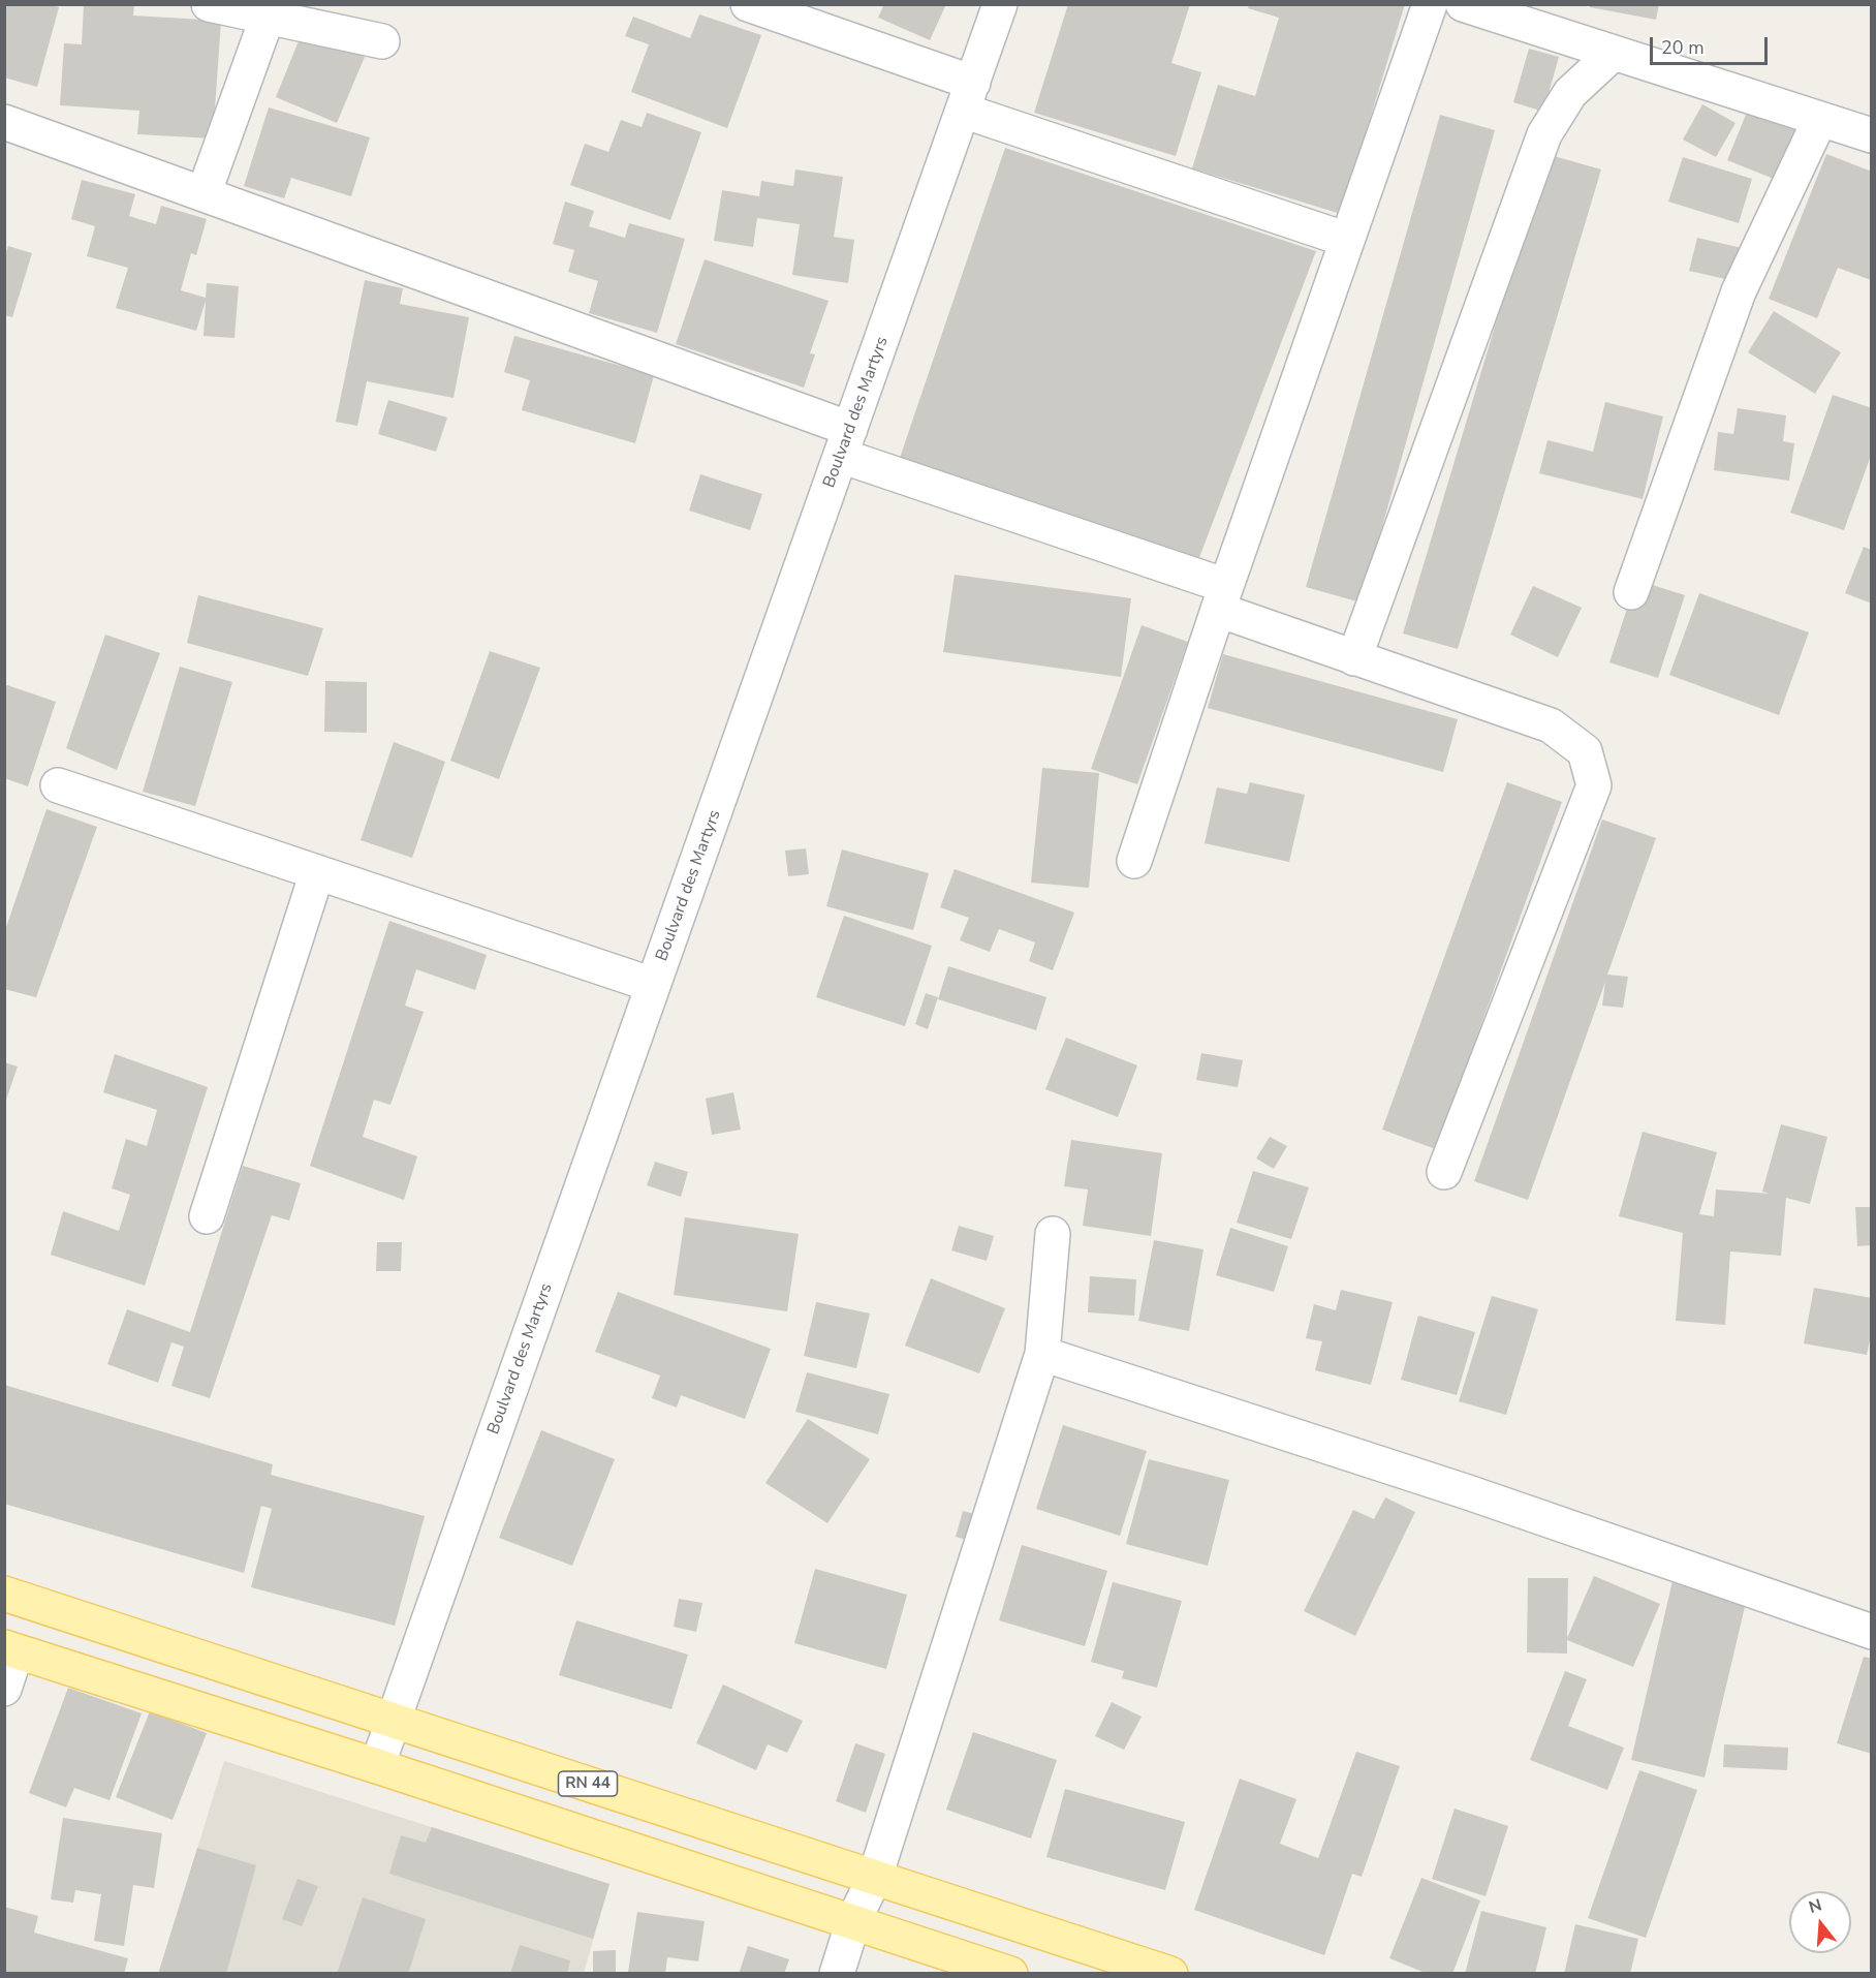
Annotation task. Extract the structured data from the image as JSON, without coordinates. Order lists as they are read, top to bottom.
{
  "streets": {
    "main road": ["RN 44"],
    "street": ["Boulvard des Martyrs"]
  },
  "crossings": [
    ["Boulvard des Martyrs", "RN 44"]
  ],
  "scale_bar": "20 m",
  "north": "top"
}
